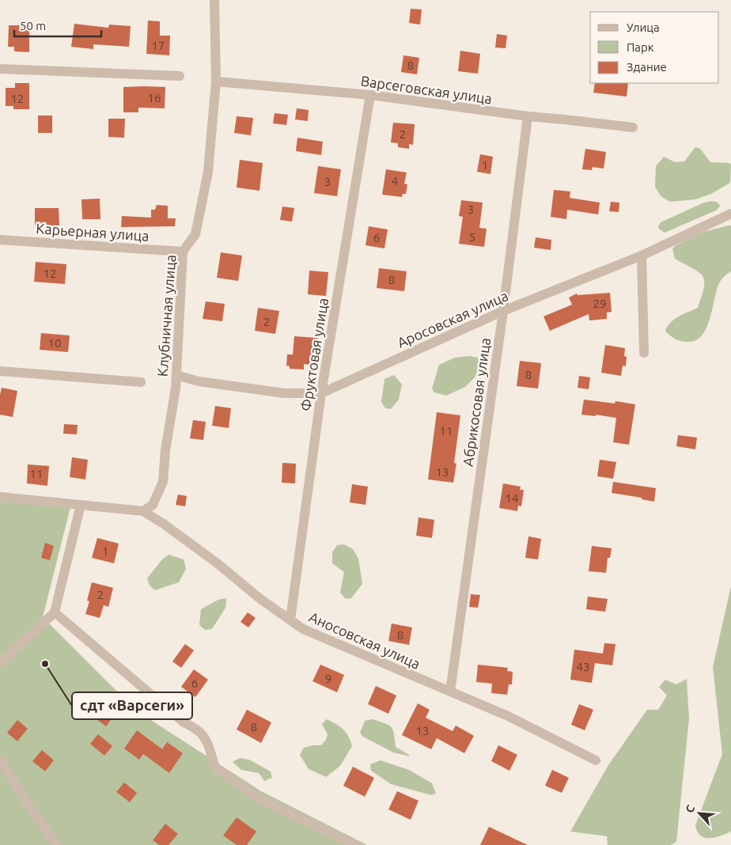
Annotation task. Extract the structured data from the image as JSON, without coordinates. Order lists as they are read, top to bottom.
{
  "streets": {
    "street": [
      "Варсеговская улица",
      "Карьерная улица",
      "Клубничная улица",
      "Аросовская улица",
      "Фруктовая улица",
      "Абрикосовая улица",
      "Аносовская улица"
    ]
  },
  "crossings": [
    ["Варсеговская улица", "Клубничная улица"],
    ["Варсеговская улица", "Фруктовая улица"],
    ["Варсеговская улица", "Абрикосовая улица"],
    ["Карьерная улица", "Клубничная улица"],
    ["Клубничная улица", "Аросовская улица"],
    ["Клубничная улица", "Аносовская улица"],
    ["Аросовская улица", "Фруктовая улица"],
    ["Аросовская улица", "Абрикосовая улица"],
    ["Фруктовая улица", "Аносовская улица"],
    ["Абрикосовая улица", "Аносовская улица"]
  ],
  "places": ["сдт «Варсеги»"],
  "house_numbers": [
    "17",
    "8",
    "16",
    "12",
    "2",
    "1",
    "4",
    "3",
    "3",
    "5",
    "6",
    "12",
    "8",
    "29",
    "2",
    "10",
    "8",
    "11",
    "13",
    "11",
    "14",
    "1",
    "2",
    "8",
    "43",
    "9",
    "6",
    "8",
    "13"
  ],
  "legend": ["Улица", "Парк", "Здание"],
  "scale_bar": "50 m",
  "north": "top left"
}
